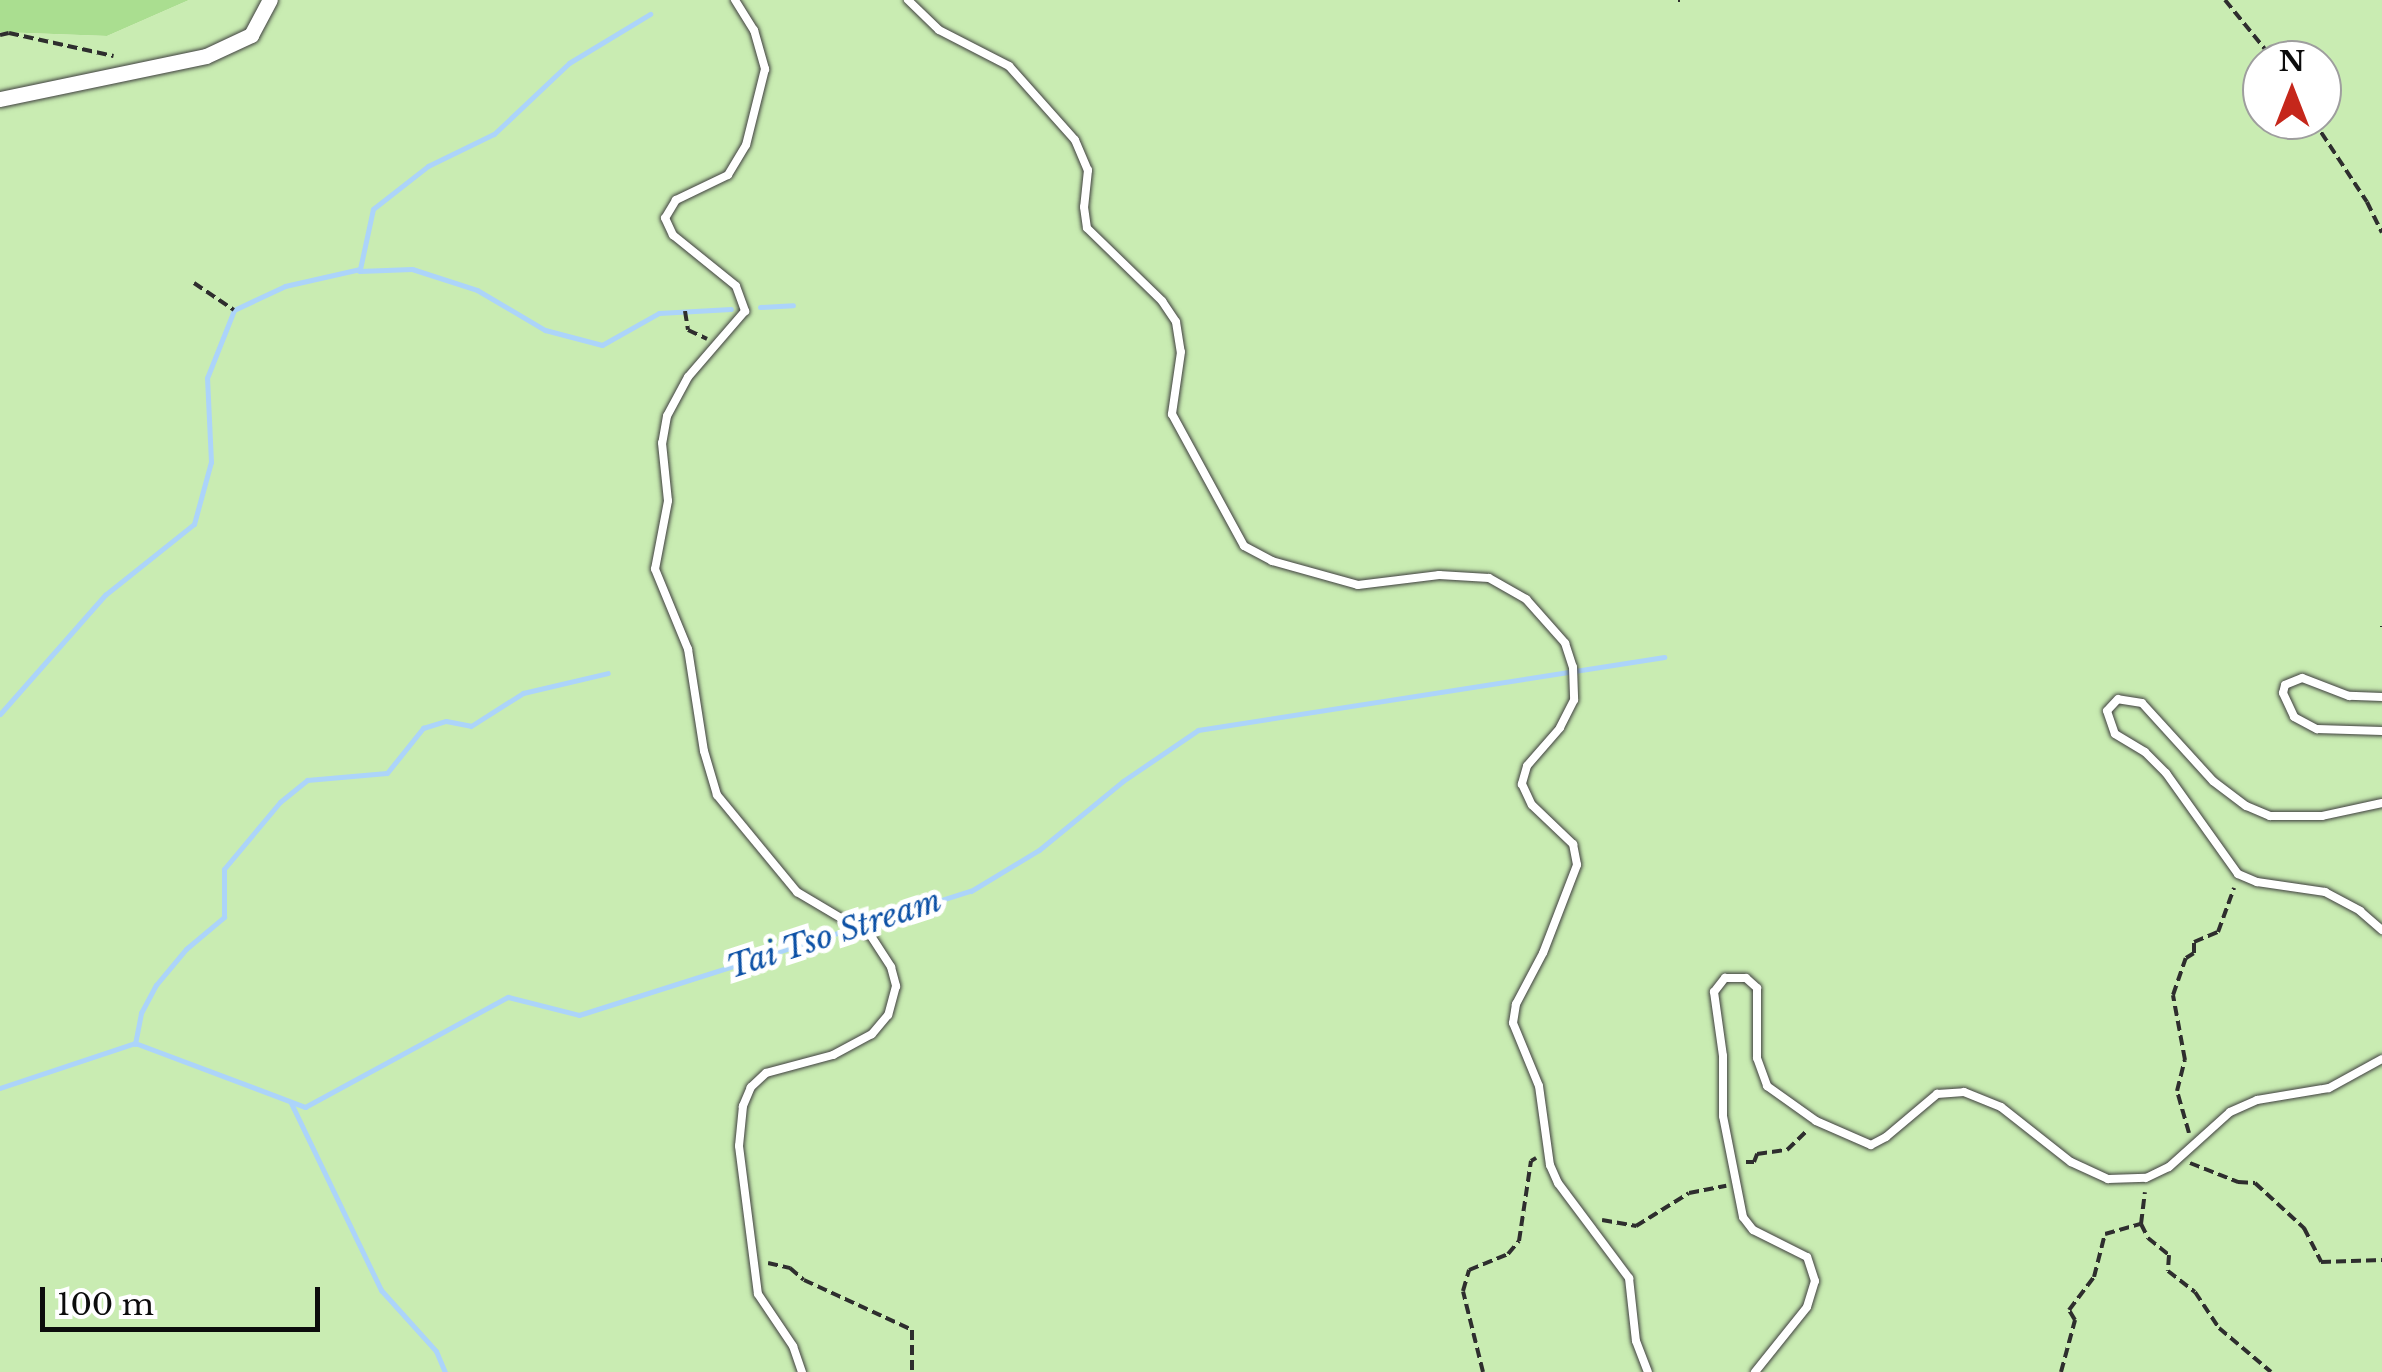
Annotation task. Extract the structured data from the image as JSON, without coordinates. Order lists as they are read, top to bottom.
{
  "water": ["Tai Tso Stream"],
  "scale_bar": "100 m",
  "north": "top"
}
